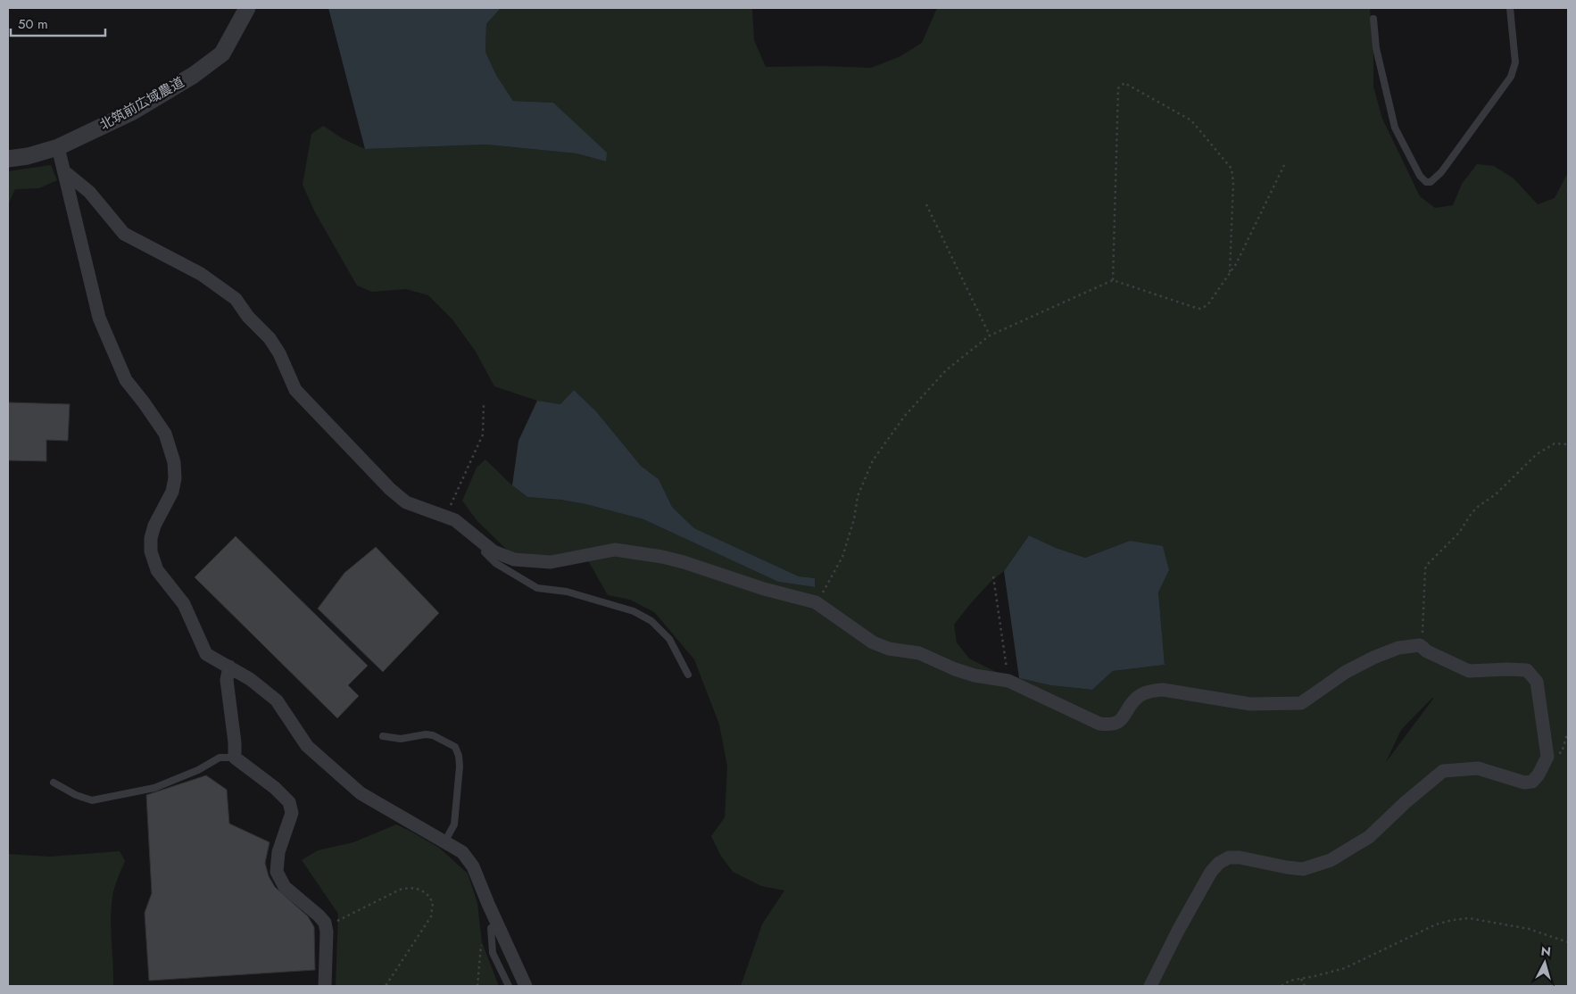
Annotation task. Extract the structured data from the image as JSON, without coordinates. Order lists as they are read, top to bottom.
{
  "streets": {
    "street": ["北筑前広域農道"]
  },
  "scale_bar": "50 m",
  "north": "top"
}
